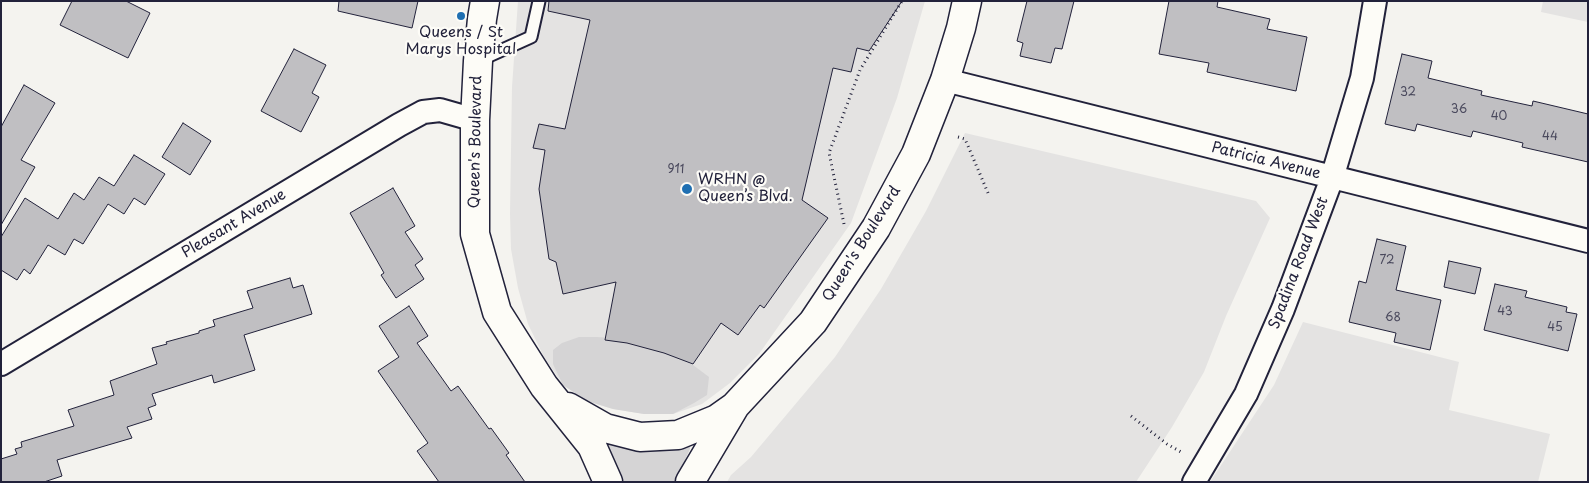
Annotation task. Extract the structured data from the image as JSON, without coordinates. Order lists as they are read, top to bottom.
{
  "streets": {
    "street": [
      "Queen's Boulevard",
      "Patricia Avenue",
      "Pleasant Avenue",
      "Spadina Road West"
    ]
  },
  "crossings": [
    ["Queen's Boulevard", "Patricia Avenue"],
    ["Queen's Boulevard", "Pleasant Avenue"],
    ["Patricia Avenue", "Spadina Road West"]
  ],
  "places": ["Queens / St Marys Hospital", "WRHN @ Queen’s Blvd."],
  "house_numbers": [
    "32",
    "36",
    "40",
    "44",
    "911",
    "72",
    "43",
    "68",
    "45"
  ]
}
